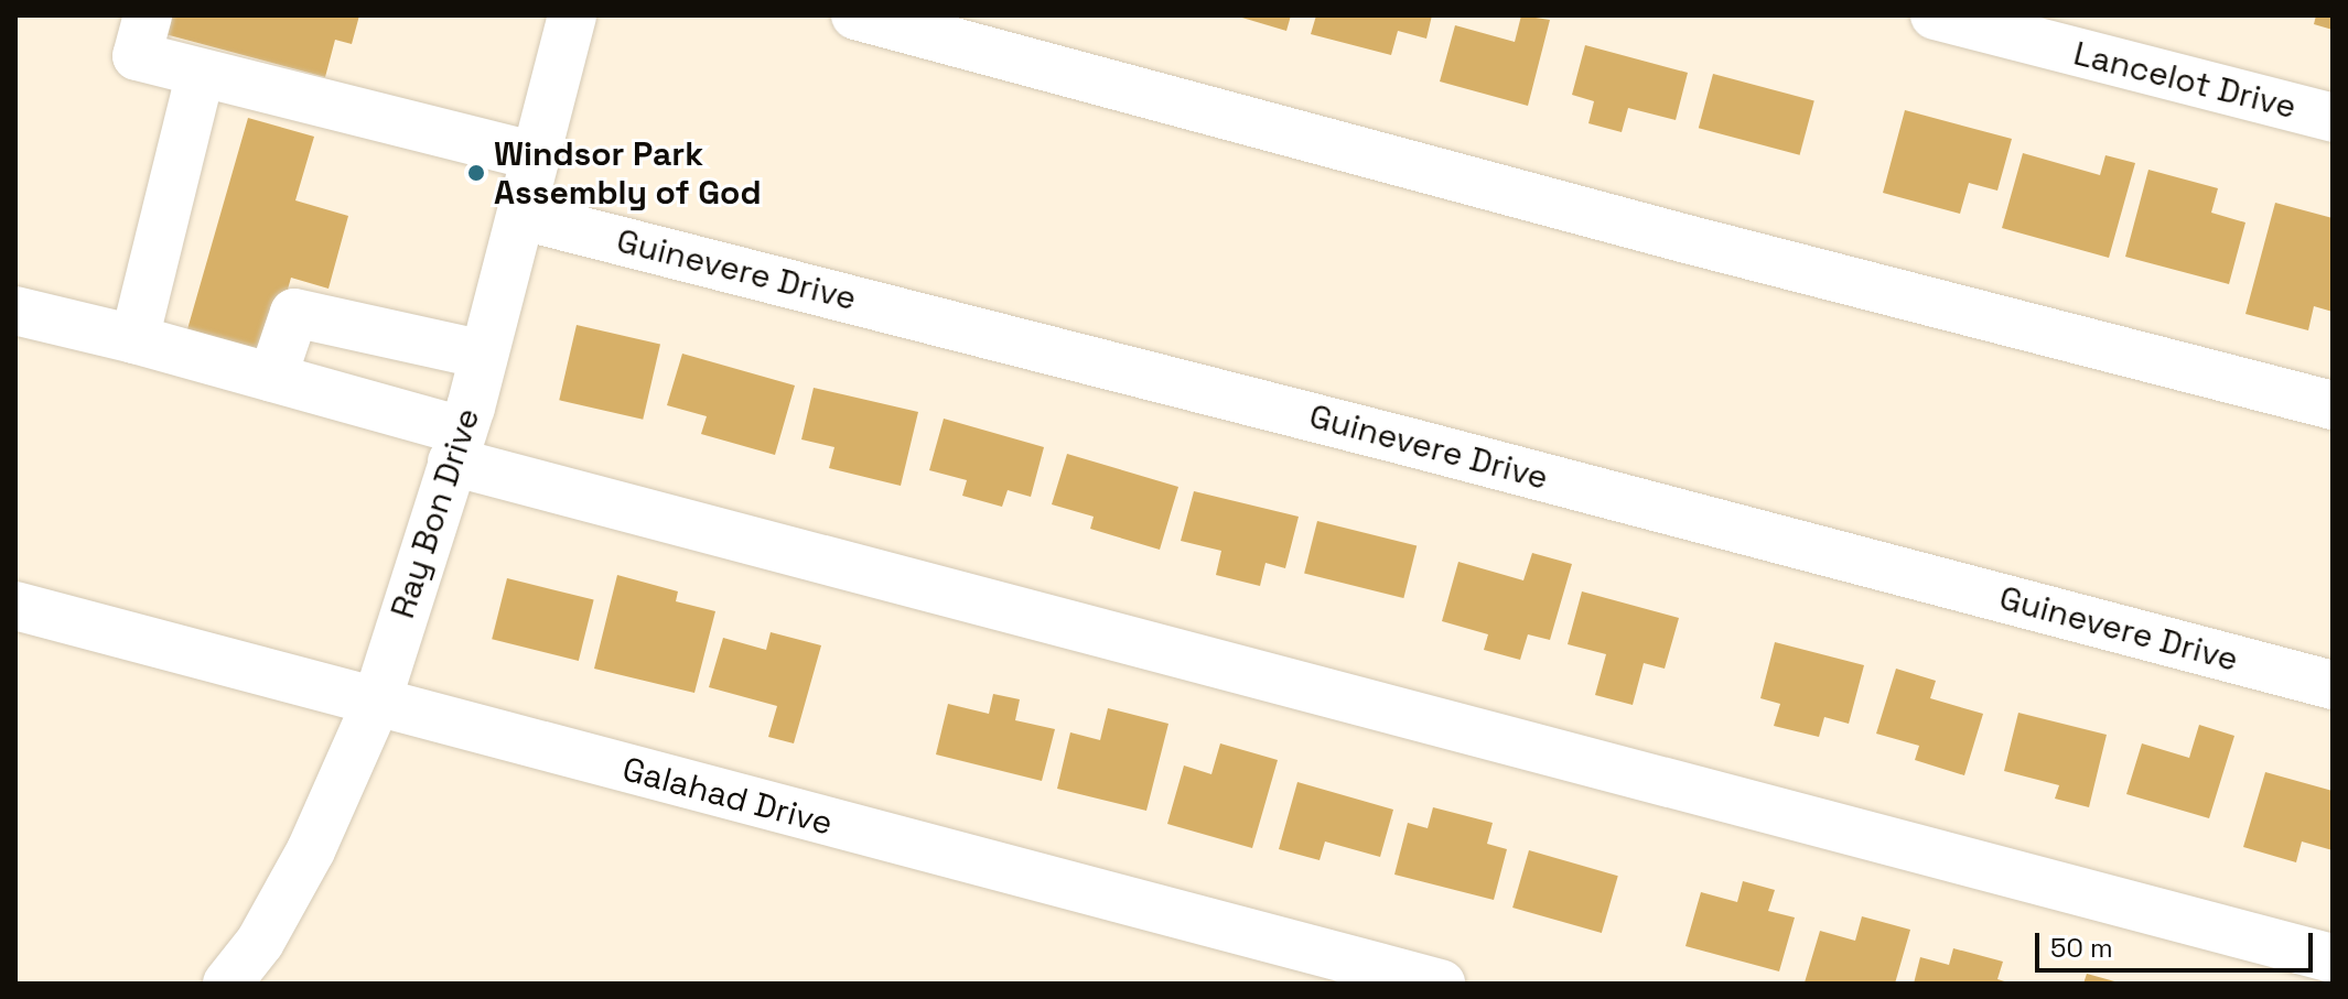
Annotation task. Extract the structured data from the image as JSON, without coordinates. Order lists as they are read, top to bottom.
{
  "streets": {
    "street": [
      "Lancelot Drive",
      "Guinevere Drive",
      "Ray Bon Drive",
      "Galahad Drive"
    ]
  },
  "crossings": [
    ["Guinevere Drive", "Ray Bon Drive"],
    ["Ray Bon Drive", "Galahad Drive"]
  ],
  "places": ["Windsor Park Assembly of God"],
  "scale_bar": "50 m"
}
